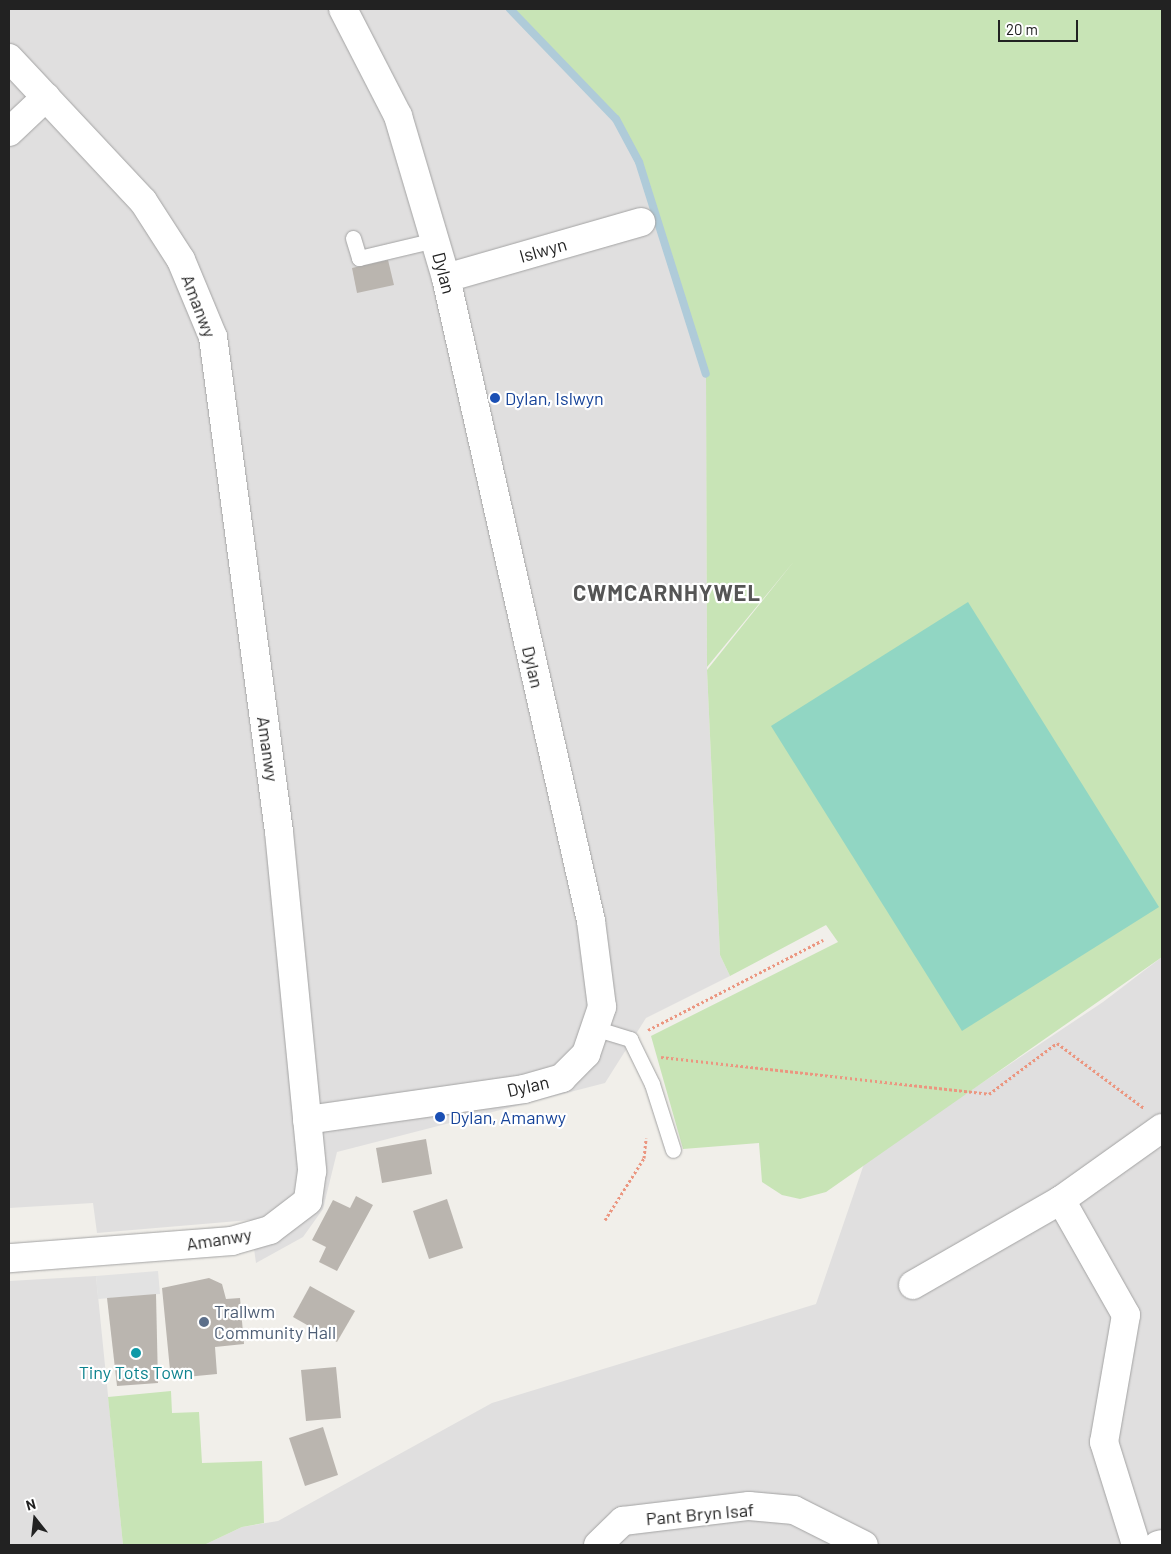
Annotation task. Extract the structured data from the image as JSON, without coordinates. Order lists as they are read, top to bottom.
{
  "streets": {
    "street": [
      "Islwyn",
      "Dylan",
      "Amanwy",
      "Pant Bryn Isaf"
    ]
  },
  "crossings": [
    ["Islwyn", "Dylan"],
    ["Dylan", "Amanwy"]
  ],
  "districts": ["CWMCARNHYWEL"],
  "places": [
    "Dylan, Islwyn",
    "Dylan, Amanwy",
    "Trallwm Community Hall",
    "Tiny Tots Town"
  ],
  "scale_bar": "20 m",
  "north": "top"
}
